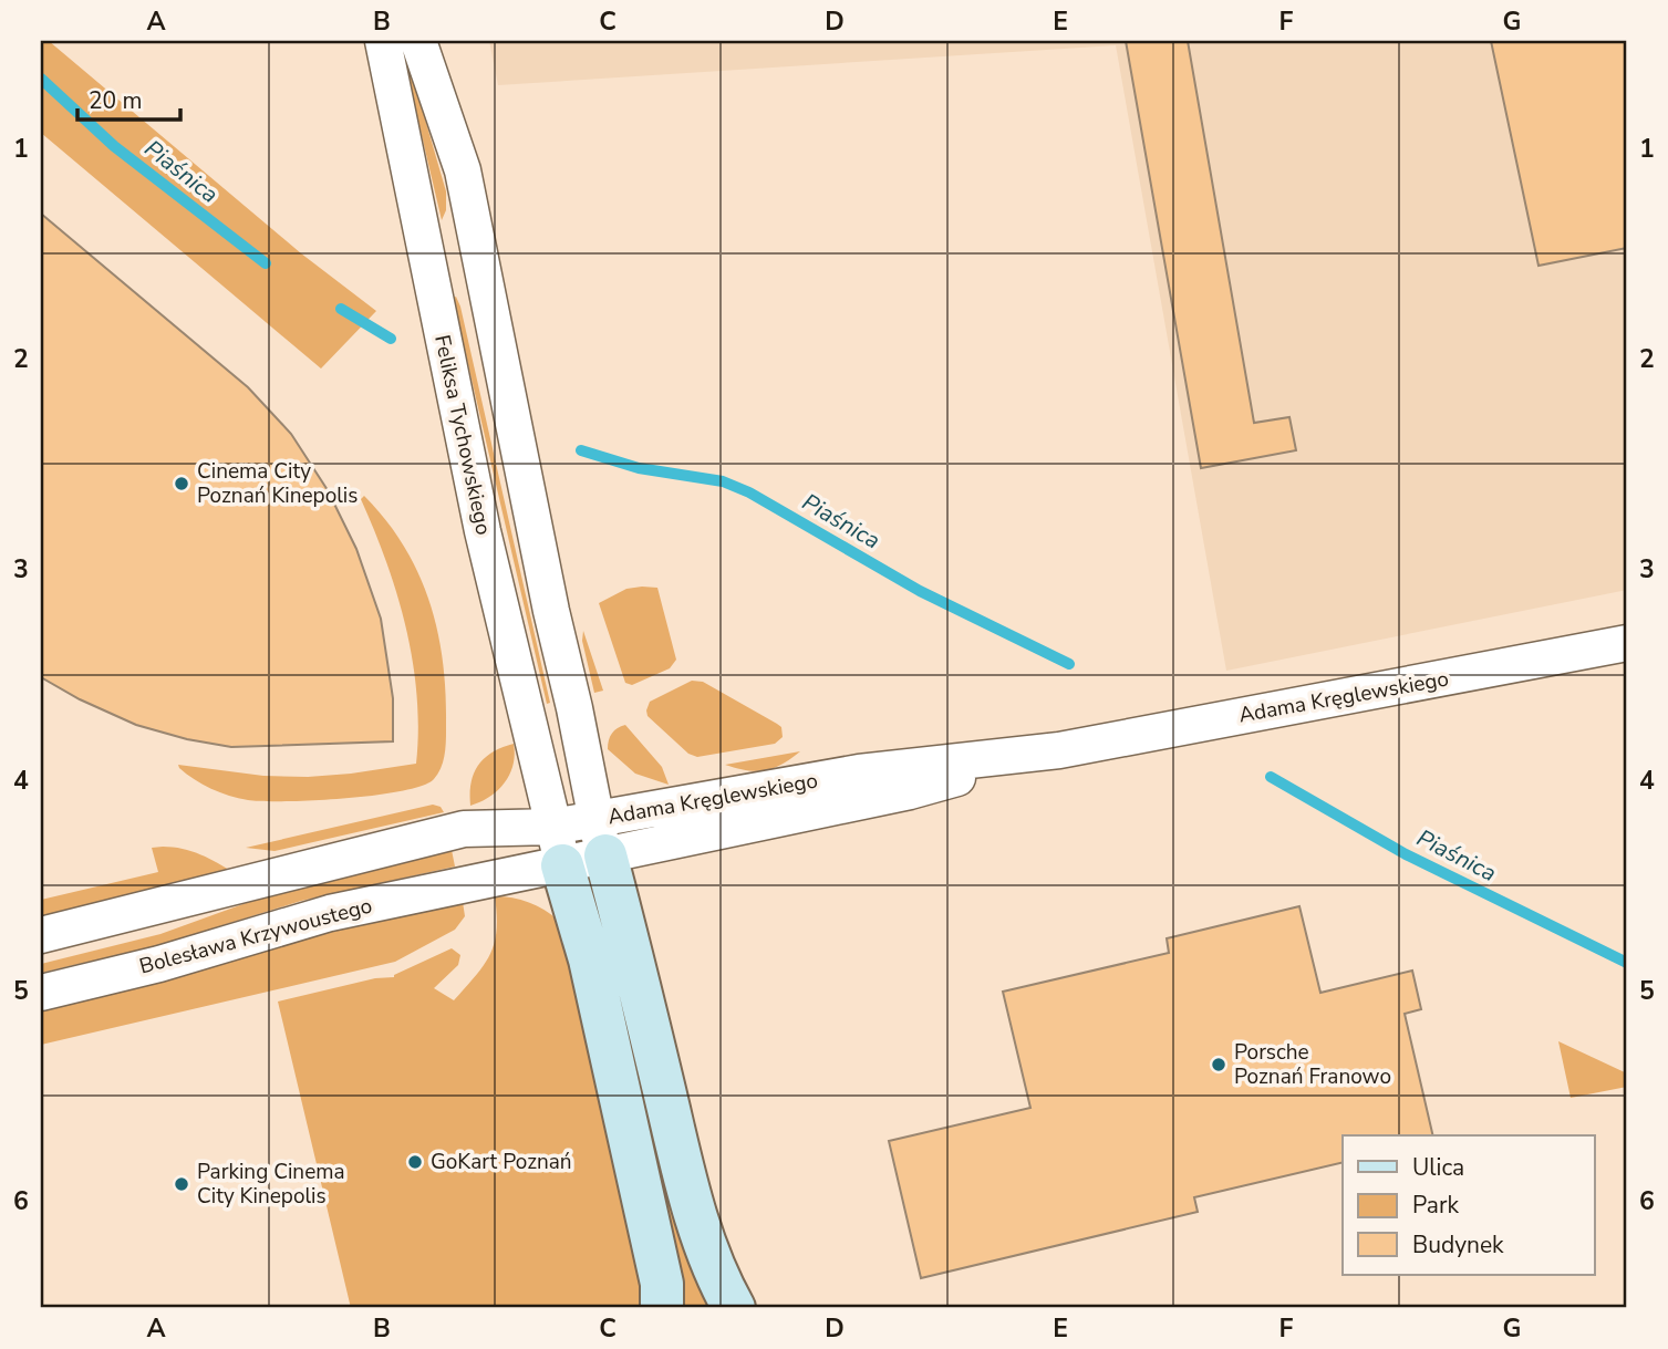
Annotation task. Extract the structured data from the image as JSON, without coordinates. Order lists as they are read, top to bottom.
{
  "streets": {
    "street": ["Feliksa Tychowskiego", "Adama Kręglewskiego", "Bolesława Krzywoustego"]
  },
  "crossings": [
    ["Feliksa Tychowskiego", "Bolesława Krzywoustego"]
  ],
  "water": ["Piaśnica"],
  "places": [
    "Cinema City Poznań Kinepolis",
    "Porsche Poznań Franowo",
    "GoKart Poznań",
    "Parking Cinema City Kinepolis"
  ],
  "legend": ["Ulica", "Park", "Budynek"],
  "scale_bar": "20 m",
  "grid": {
    "columns": [
      "A",
      "B",
      "C",
      "D",
      "E",
      "F",
      "G"
    ],
    "rows": [
      "1",
      "2",
      "3",
      "4",
      "5",
      "6"
    ]
  }
}
